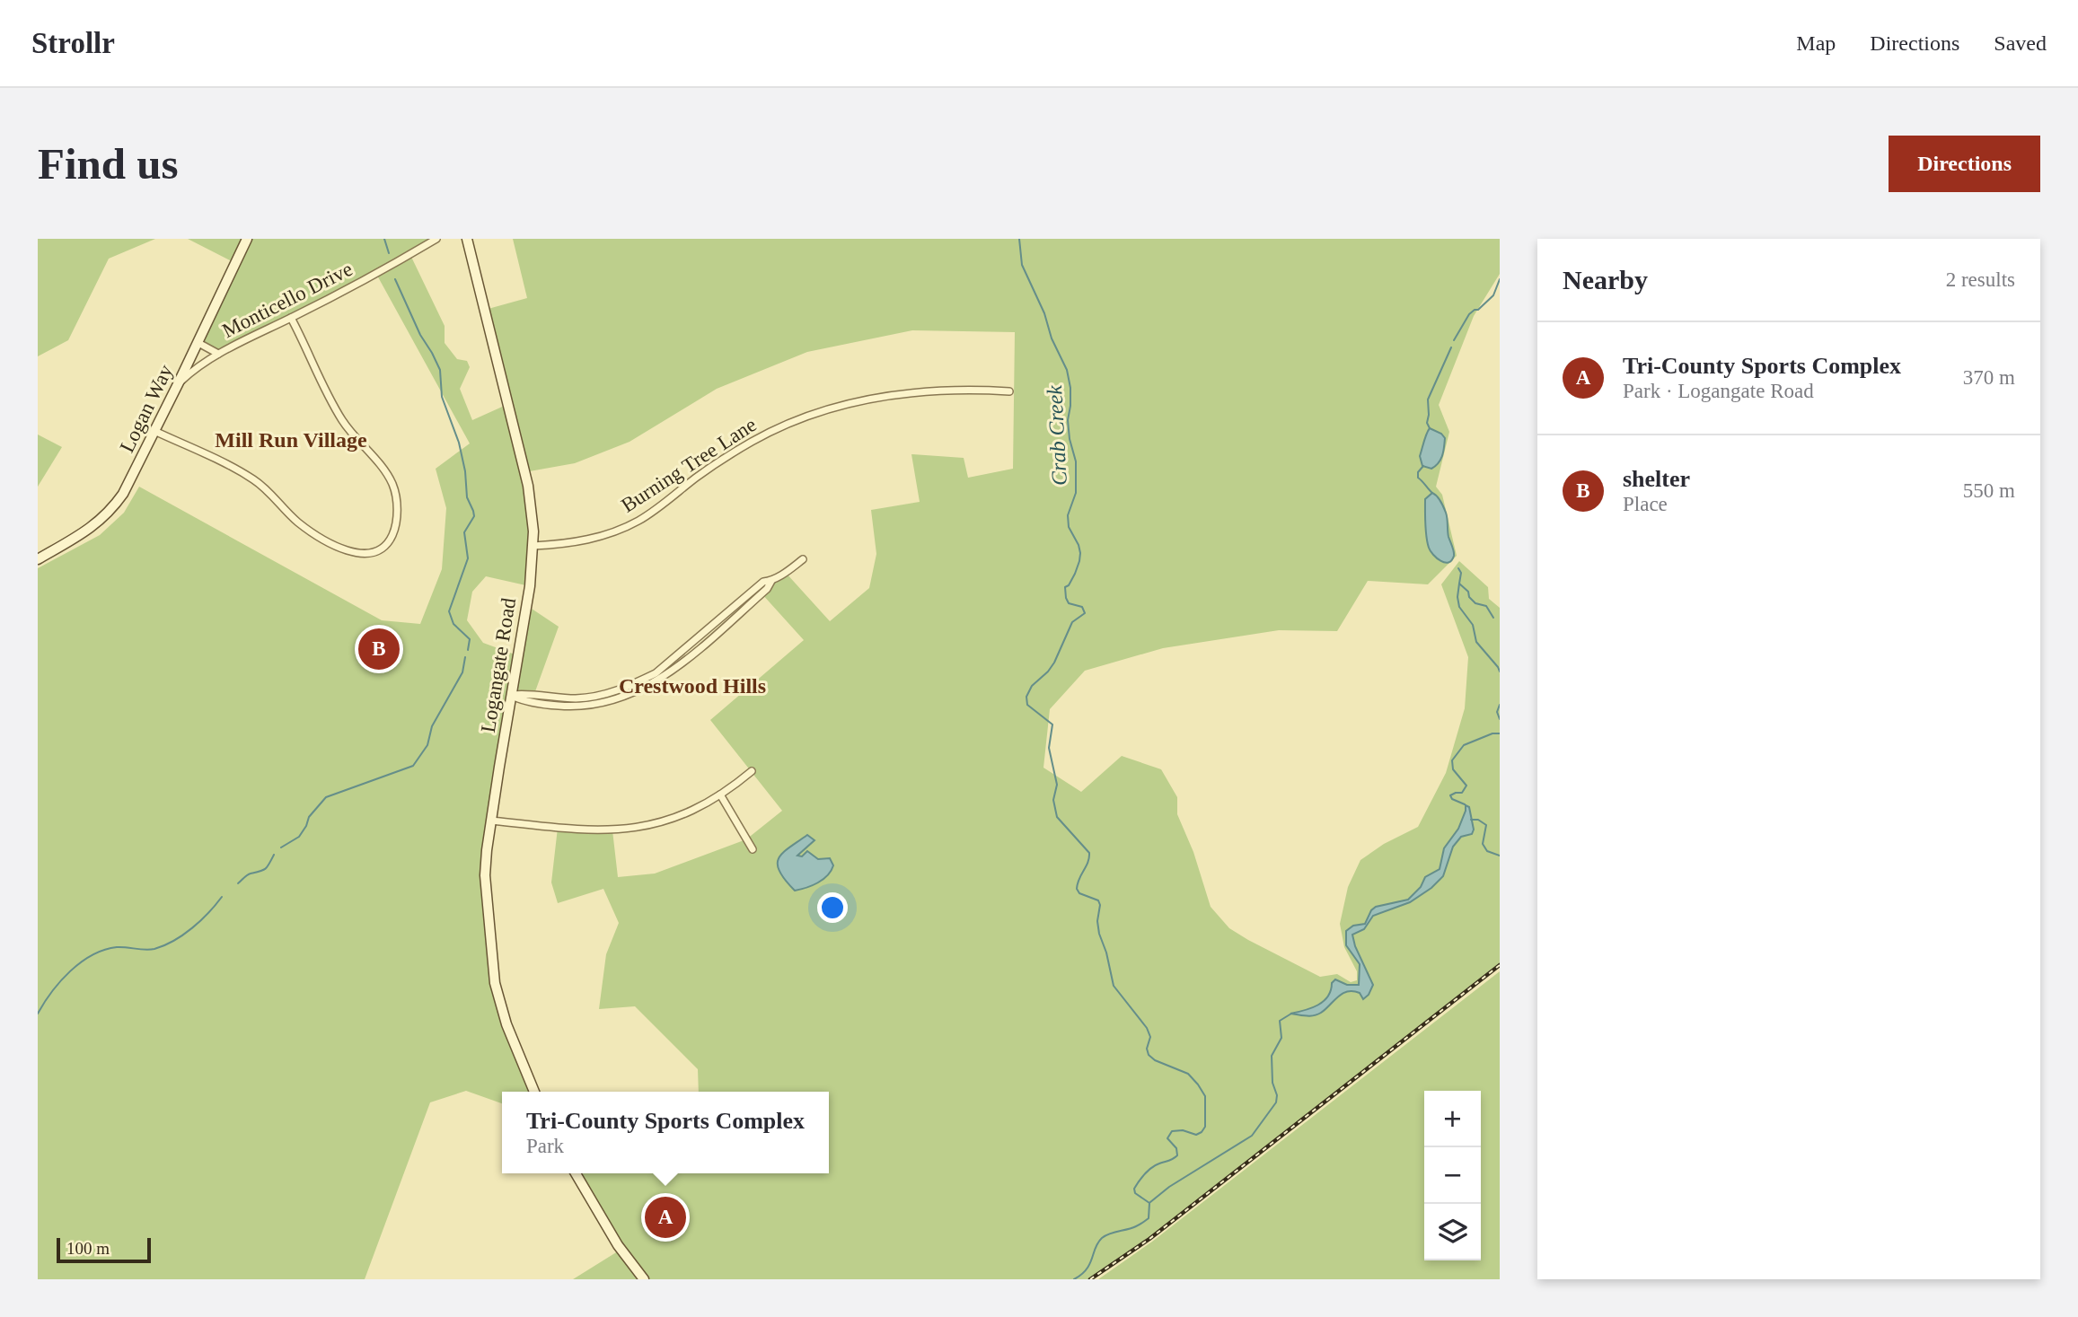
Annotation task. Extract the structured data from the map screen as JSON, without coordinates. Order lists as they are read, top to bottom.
{
  "streets": {
    "street": [
      "Monticello Drive",
      "Logan Way",
      "Burning Tree Lane",
      "Logangate Road"
    ]
  },
  "crossings": [
    ["Monticello Drive", "Logan Way"],
    ["Burning Tree Lane", "Logangate Road"]
  ],
  "districts": ["Mill Run Village", "Crestwood Hills"],
  "water": ["Crab Creek"],
  "scale_bar": "100 m",
  "page": {
    "header": "Strollr",
    "nav": ["Map", "Directions", "Saved"],
    "buttons": "Directions",
    "title": "Find us",
    "heading": ["Nearby", "2 results"],
    "list": [
      {
        "mark": "A",
        "name": "Tri-County Sports Complex",
        "note": "Park · Logangate Road",
        "value": "370 m"
      },
      {
        "mark": "B",
        "name": "shelter",
        "note": "Place",
        "value": "550 m"
      }
    ],
    "pins": ["B", "A"],
    "map_buttons": ["+", "−"],
    "popup": ["Tri-County Sports Complex", "Park"],
    "scale": "100 m"
  }
}
